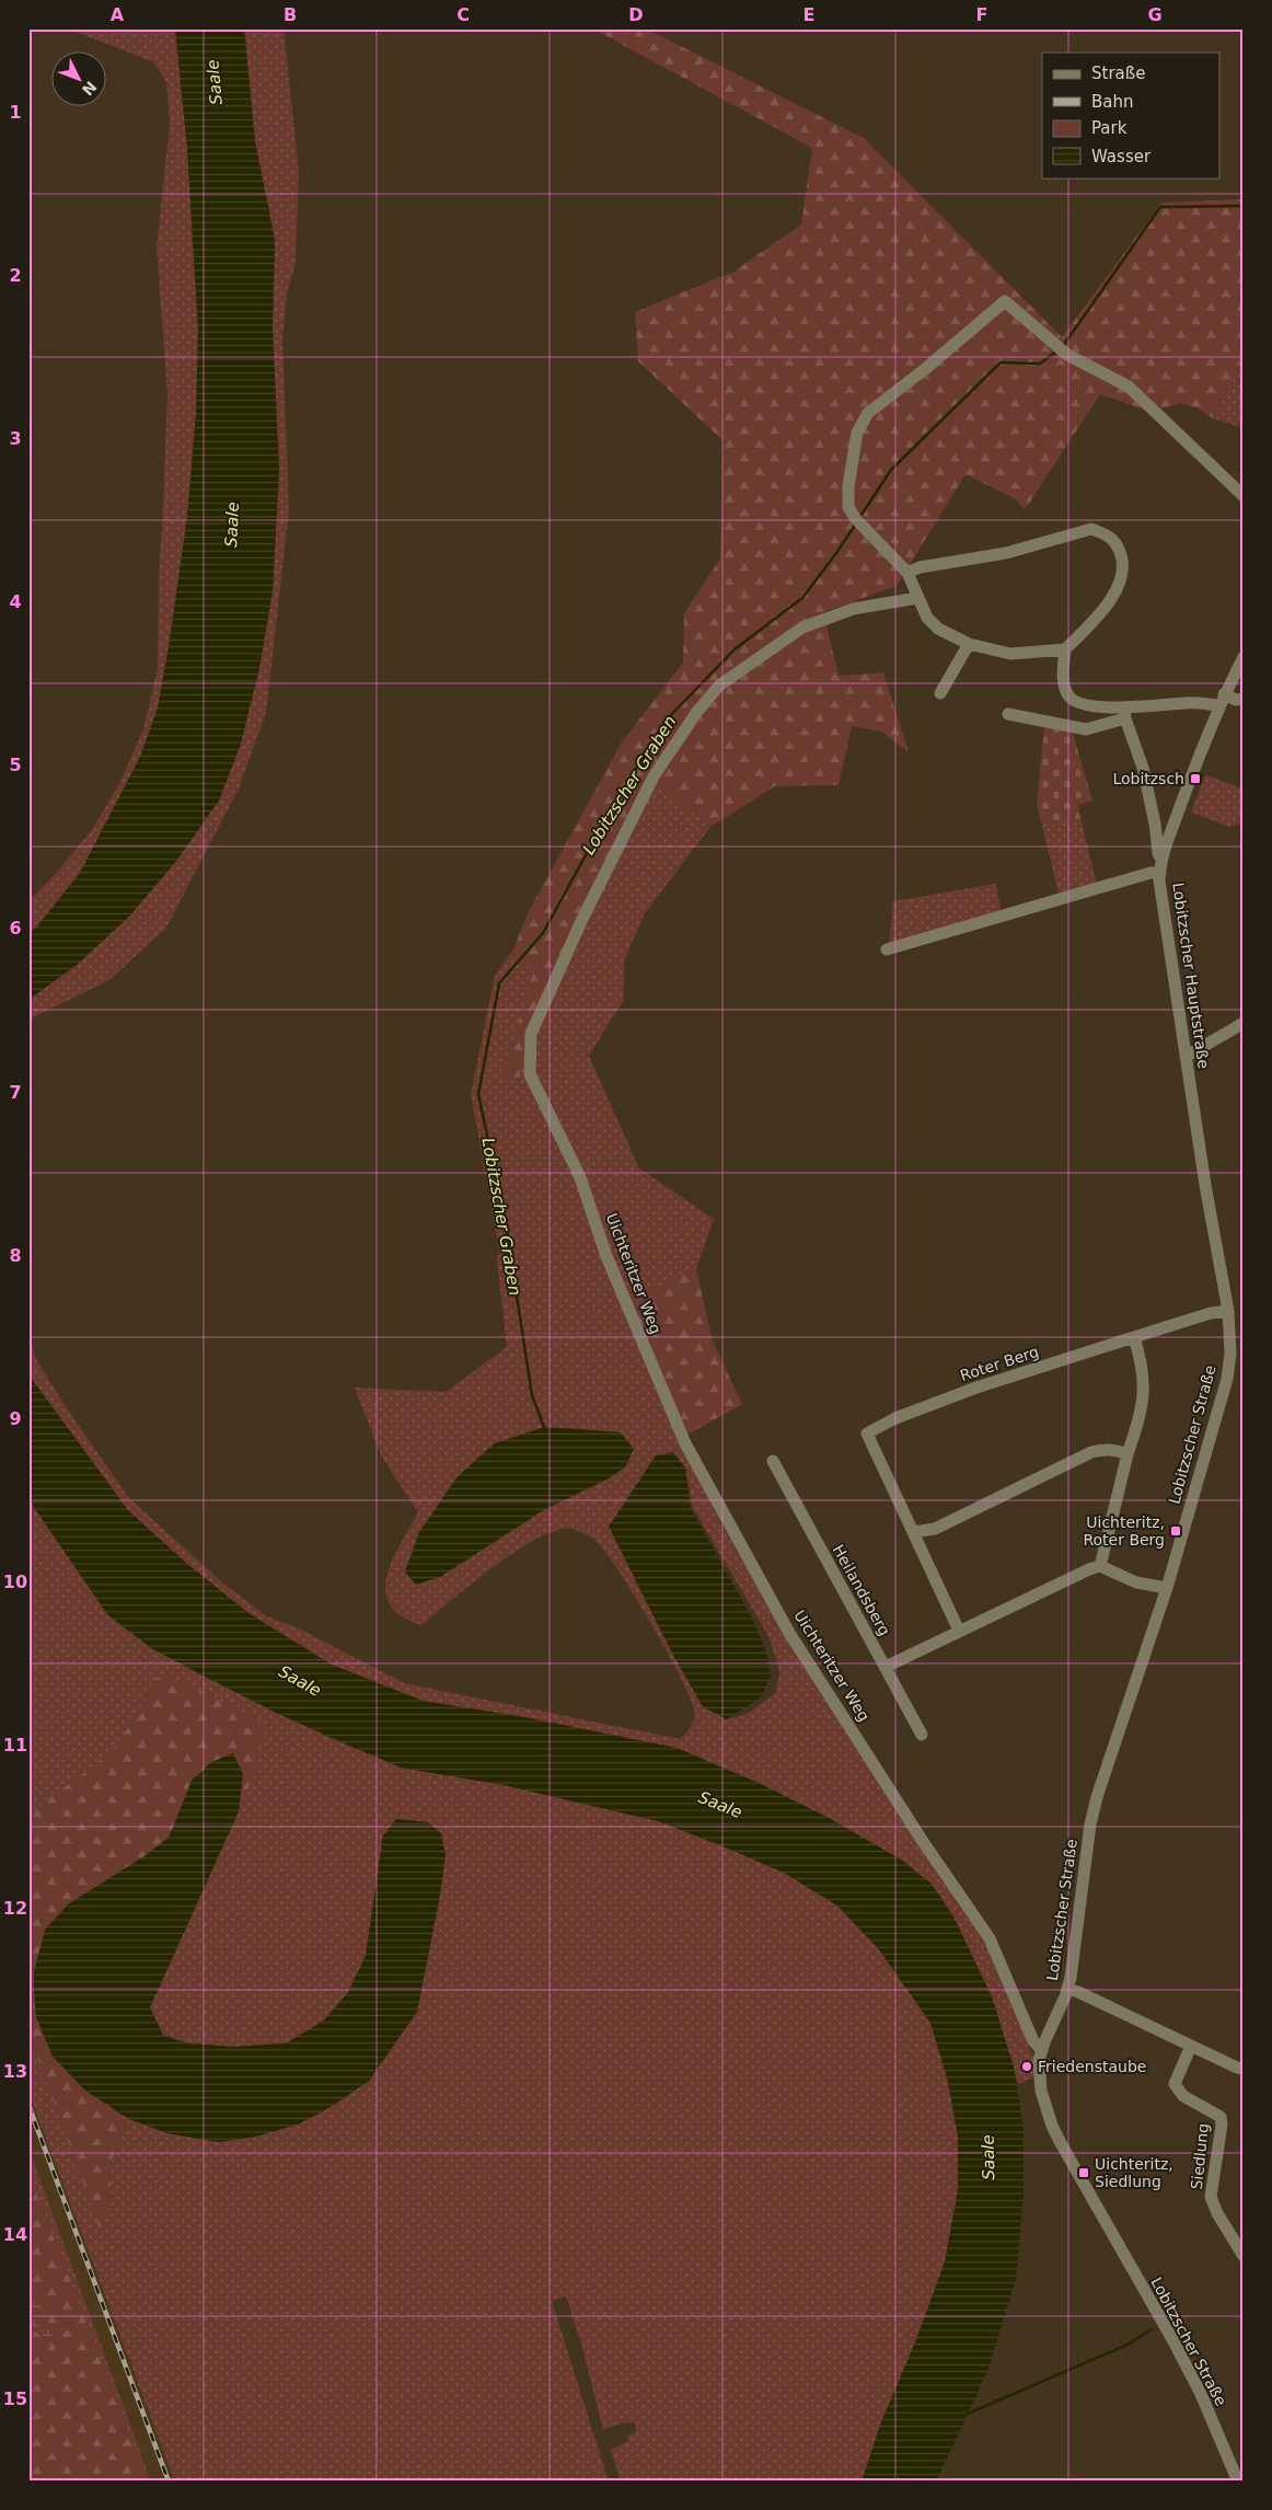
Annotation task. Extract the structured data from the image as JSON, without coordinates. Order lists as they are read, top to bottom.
{
  "streets": {
    "street": [
      "Lobitzscher Hauptstraße",
      "Uichteritzer Weg",
      "Roter Berg",
      "Lobitzscher Straße",
      "Heilandsberg",
      "Siedlung"
    ]
  },
  "crossings": [
    ["Lobitzscher Hauptstraße", "Lobitzscher Straße"],
    ["Uichteritzer Weg", "Lobitzscher Straße"]
  ],
  "water": ["Saale", "Lobitzscher Graben"],
  "places": {
    "transit": ["Lobitzsch", "Uichteritz, Roter Berg", "Uichteritz, Siedlung"],
    "other": ["Friedenstaube"]
  },
  "legend": [
    "Straße",
    "Bahn",
    "Park",
    "Wasser"
  ],
  "north": "bottom right",
  "grid": {
    "columns": [
      "A",
      "B",
      "C",
      "D",
      "E",
      "F",
      "G"
    ],
    "rows": [
      "1",
      "2",
      "3",
      "4",
      "5",
      "6",
      "7",
      "8",
      "9",
      "10",
      "11",
      "12",
      "13",
      "14",
      "15"
    ]
  }
}
